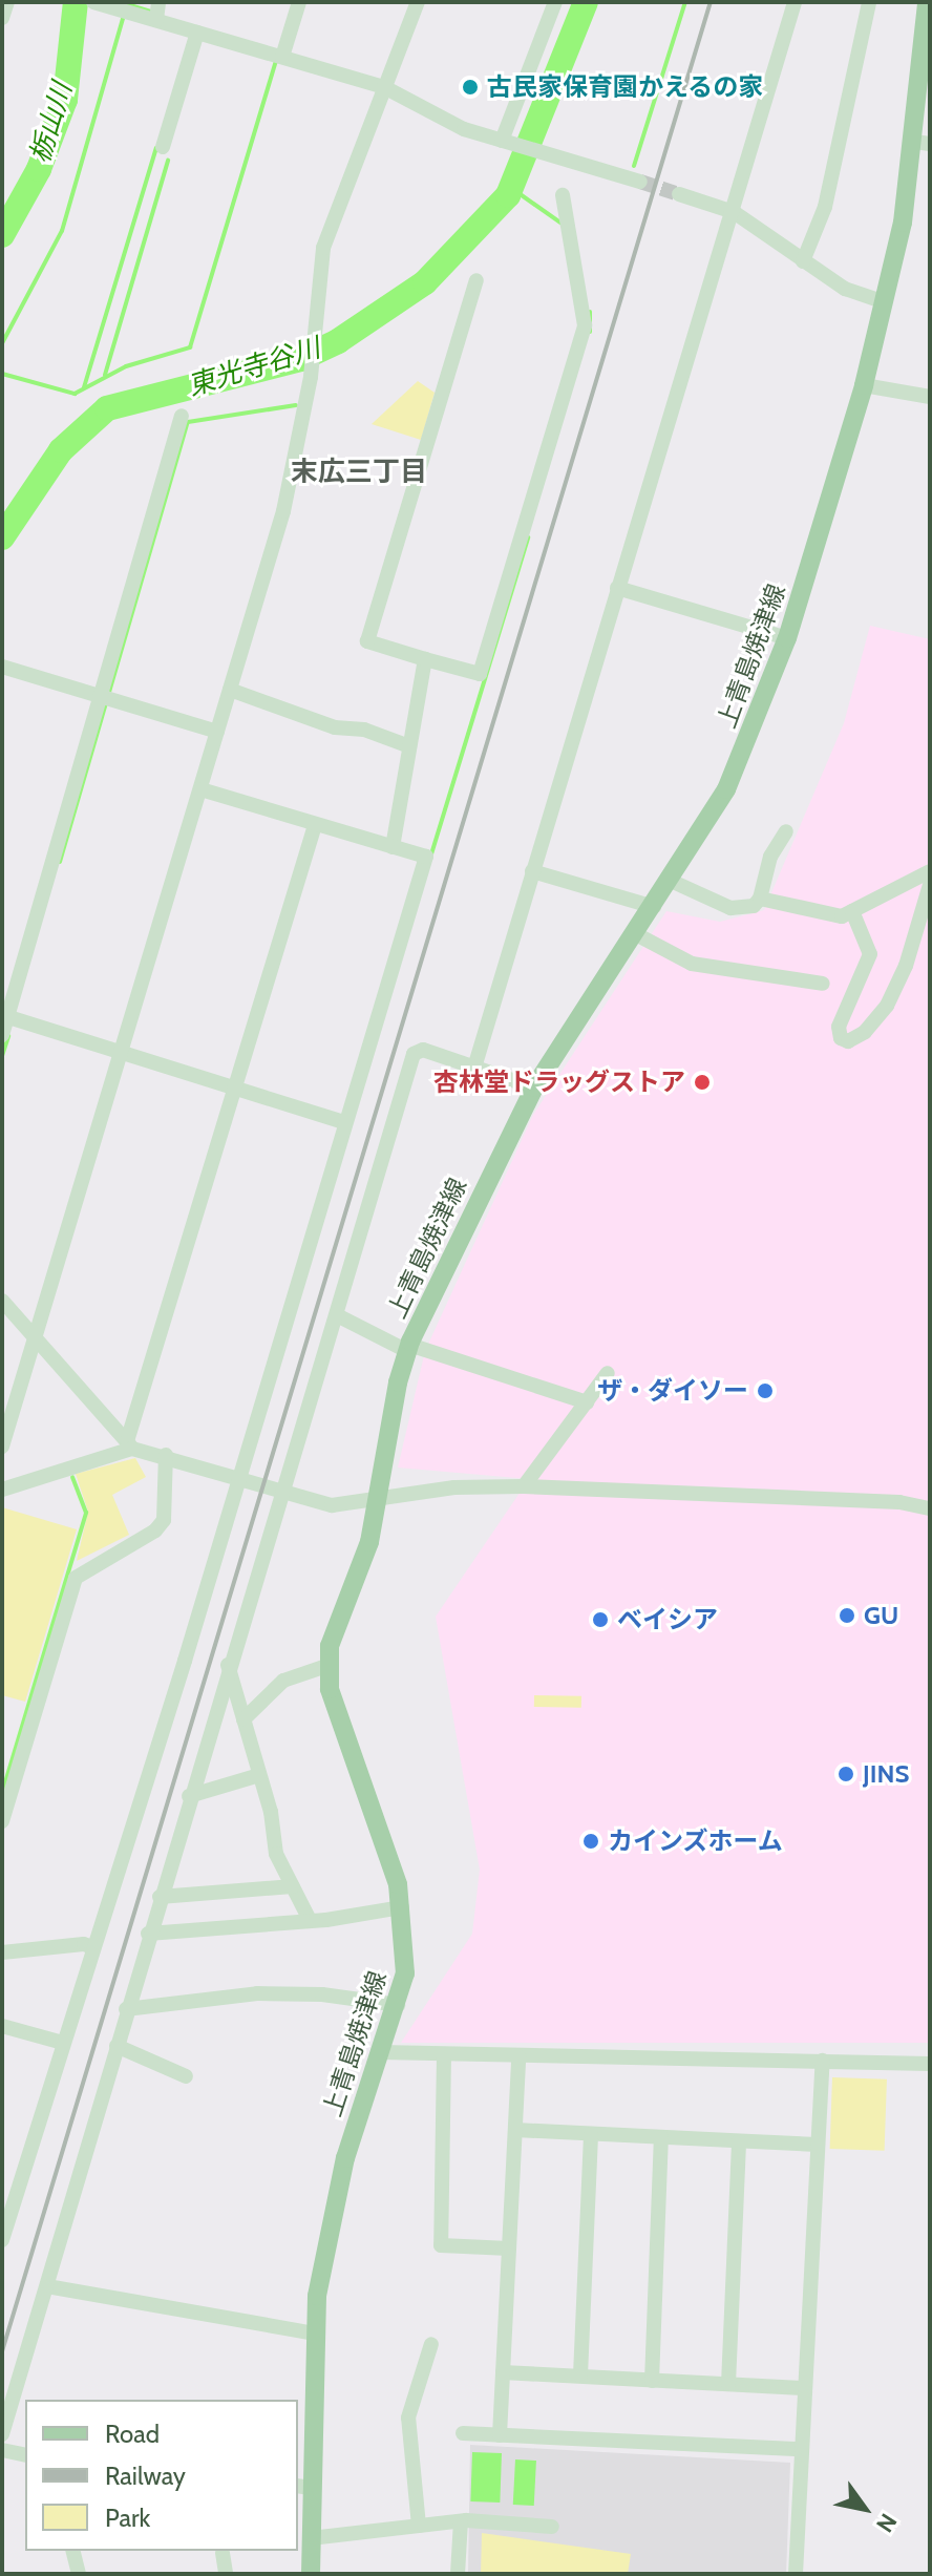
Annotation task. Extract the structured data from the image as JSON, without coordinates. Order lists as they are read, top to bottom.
{
  "streets": {
    "main road": ["上青島焼津線"]
  },
  "districts": ["末広三丁目"],
  "water": ["栃山川", "東光寺谷川"],
  "places": [
    "古民家保育園かえるの家",
    "杏林堂ドラッグストア",
    "ザ・ダイソー",
    "GU",
    "ベイシア",
    "JINS",
    "カインズホーム"
  ],
  "legend": ["Road", "Railway", "Park"],
  "north": "bottom right"
}
